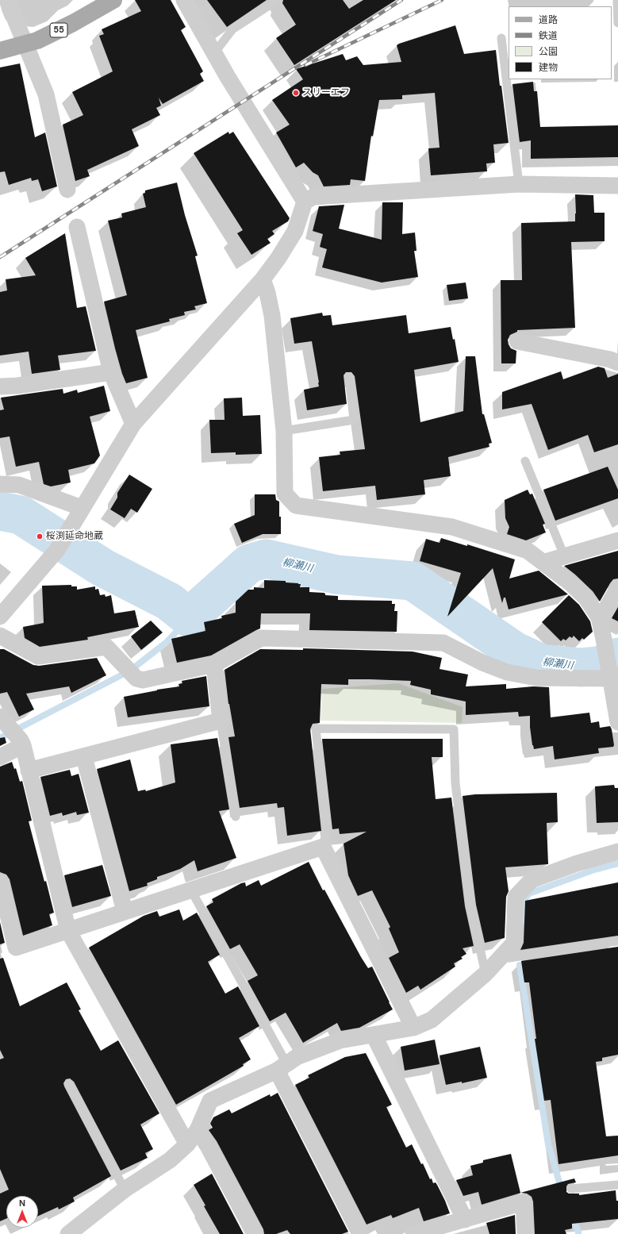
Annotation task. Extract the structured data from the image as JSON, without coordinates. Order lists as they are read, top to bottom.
{
  "streets": {
    "main road": ["55"]
  },
  "water": ["柳瀬川"],
  "places": ["スリーエフ", "桜渕延命地蔵"],
  "legend": [
    "道路",
    "鉄道",
    "公園",
    "建物"
  ],
  "north": "top"
}
